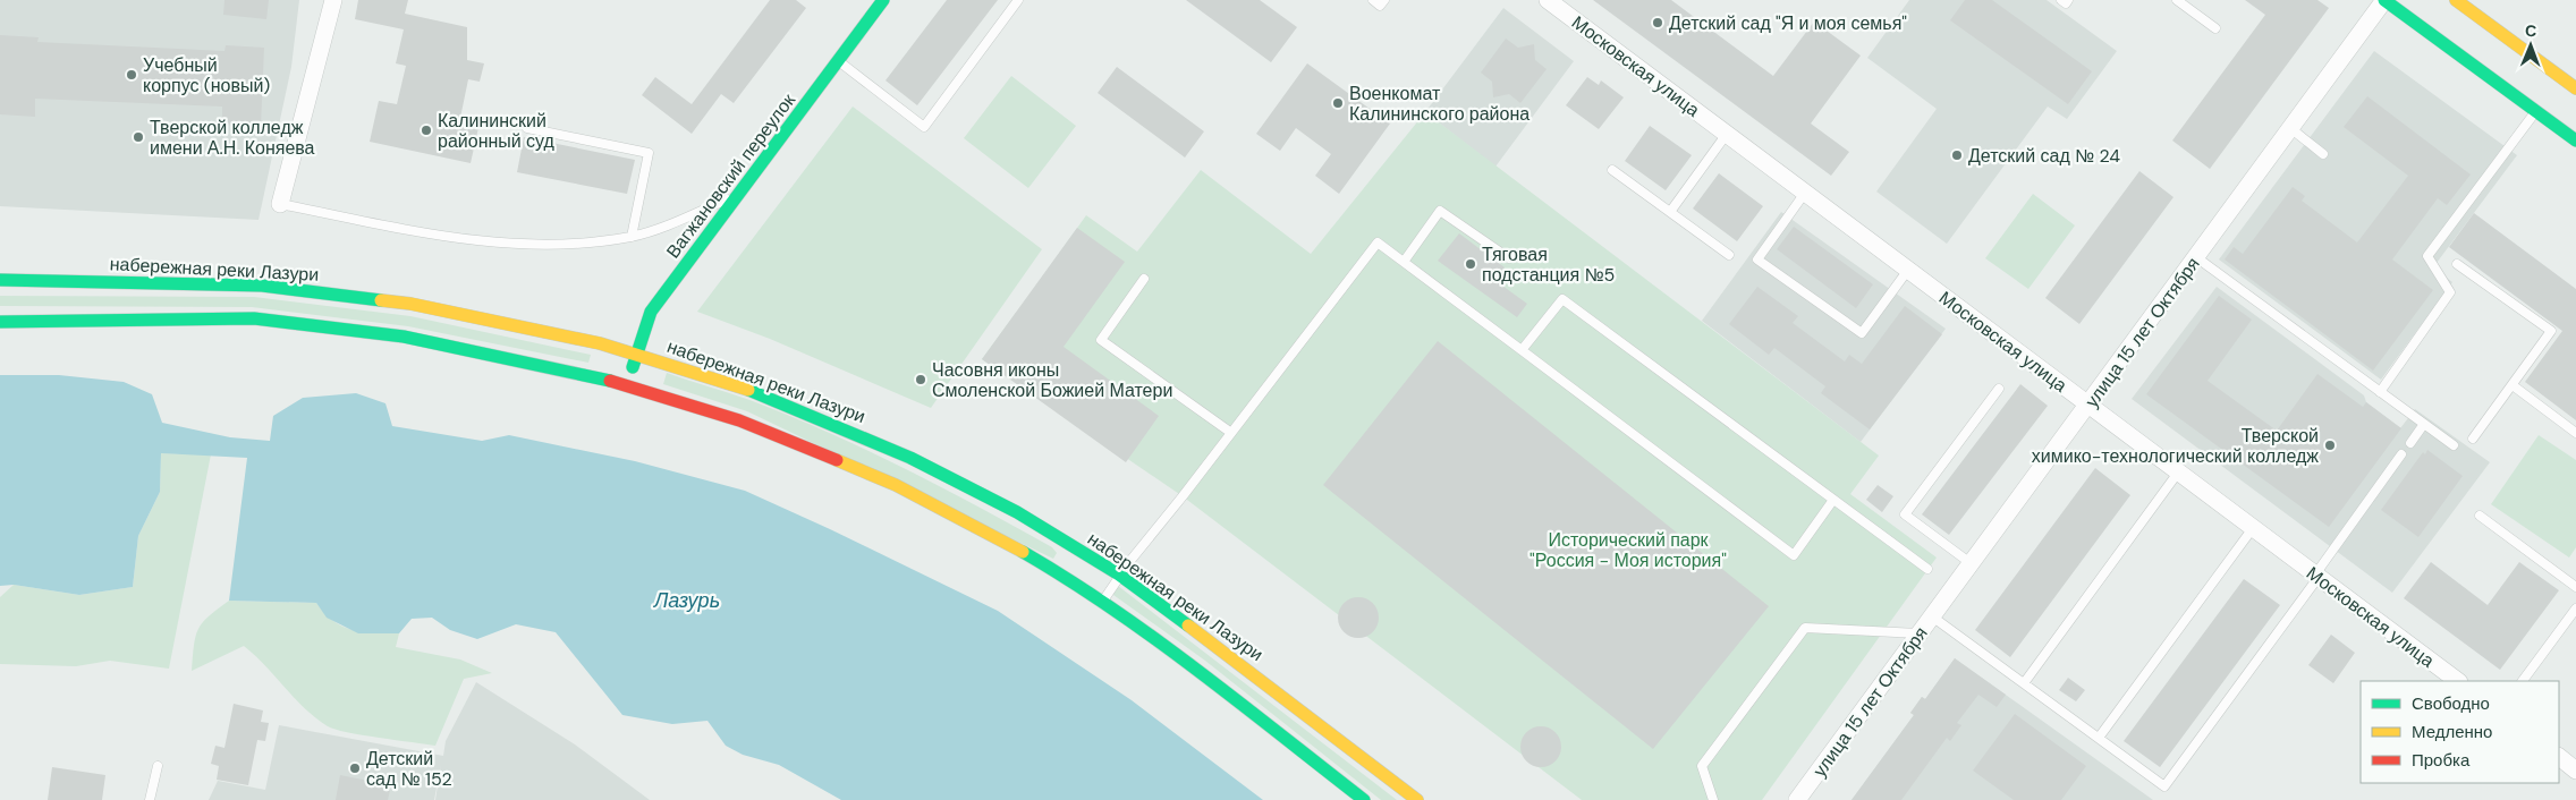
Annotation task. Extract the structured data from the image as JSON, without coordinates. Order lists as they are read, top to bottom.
{
  "streets": {
    "main road": ["Вагжановский переулок", "набережная реки Лазури"],
    "street": ["Московская улица", "улица 15 лет Октября"]
  },
  "crossings": [
    ["Московская улица", "улица 15 лет Октября"],
    ["Вагжановский переулок", "набережная реки Лазури"]
  ],
  "water": ["Лазурь"],
  "parks": ["Исторический парк \"Россия - Моя история\""],
  "places": [
    "Детский сад \"Я и моя семья\"",
    "Учебный корпус (новый)",
    "Военкомат Калининского района",
    "Калининский районный суд",
    "Тверской колледж имени А.Н. Коняева",
    "Детский сад № 24",
    "Тяговая подстанция №5",
    "Часовня иконы Смоленской Божией Матери",
    "Тверской химико-технологический колледж",
    "Детский сад № 152"
  ],
  "legend": ["Свободно", "Медленно", "Пробка"],
  "north": "top"
}
